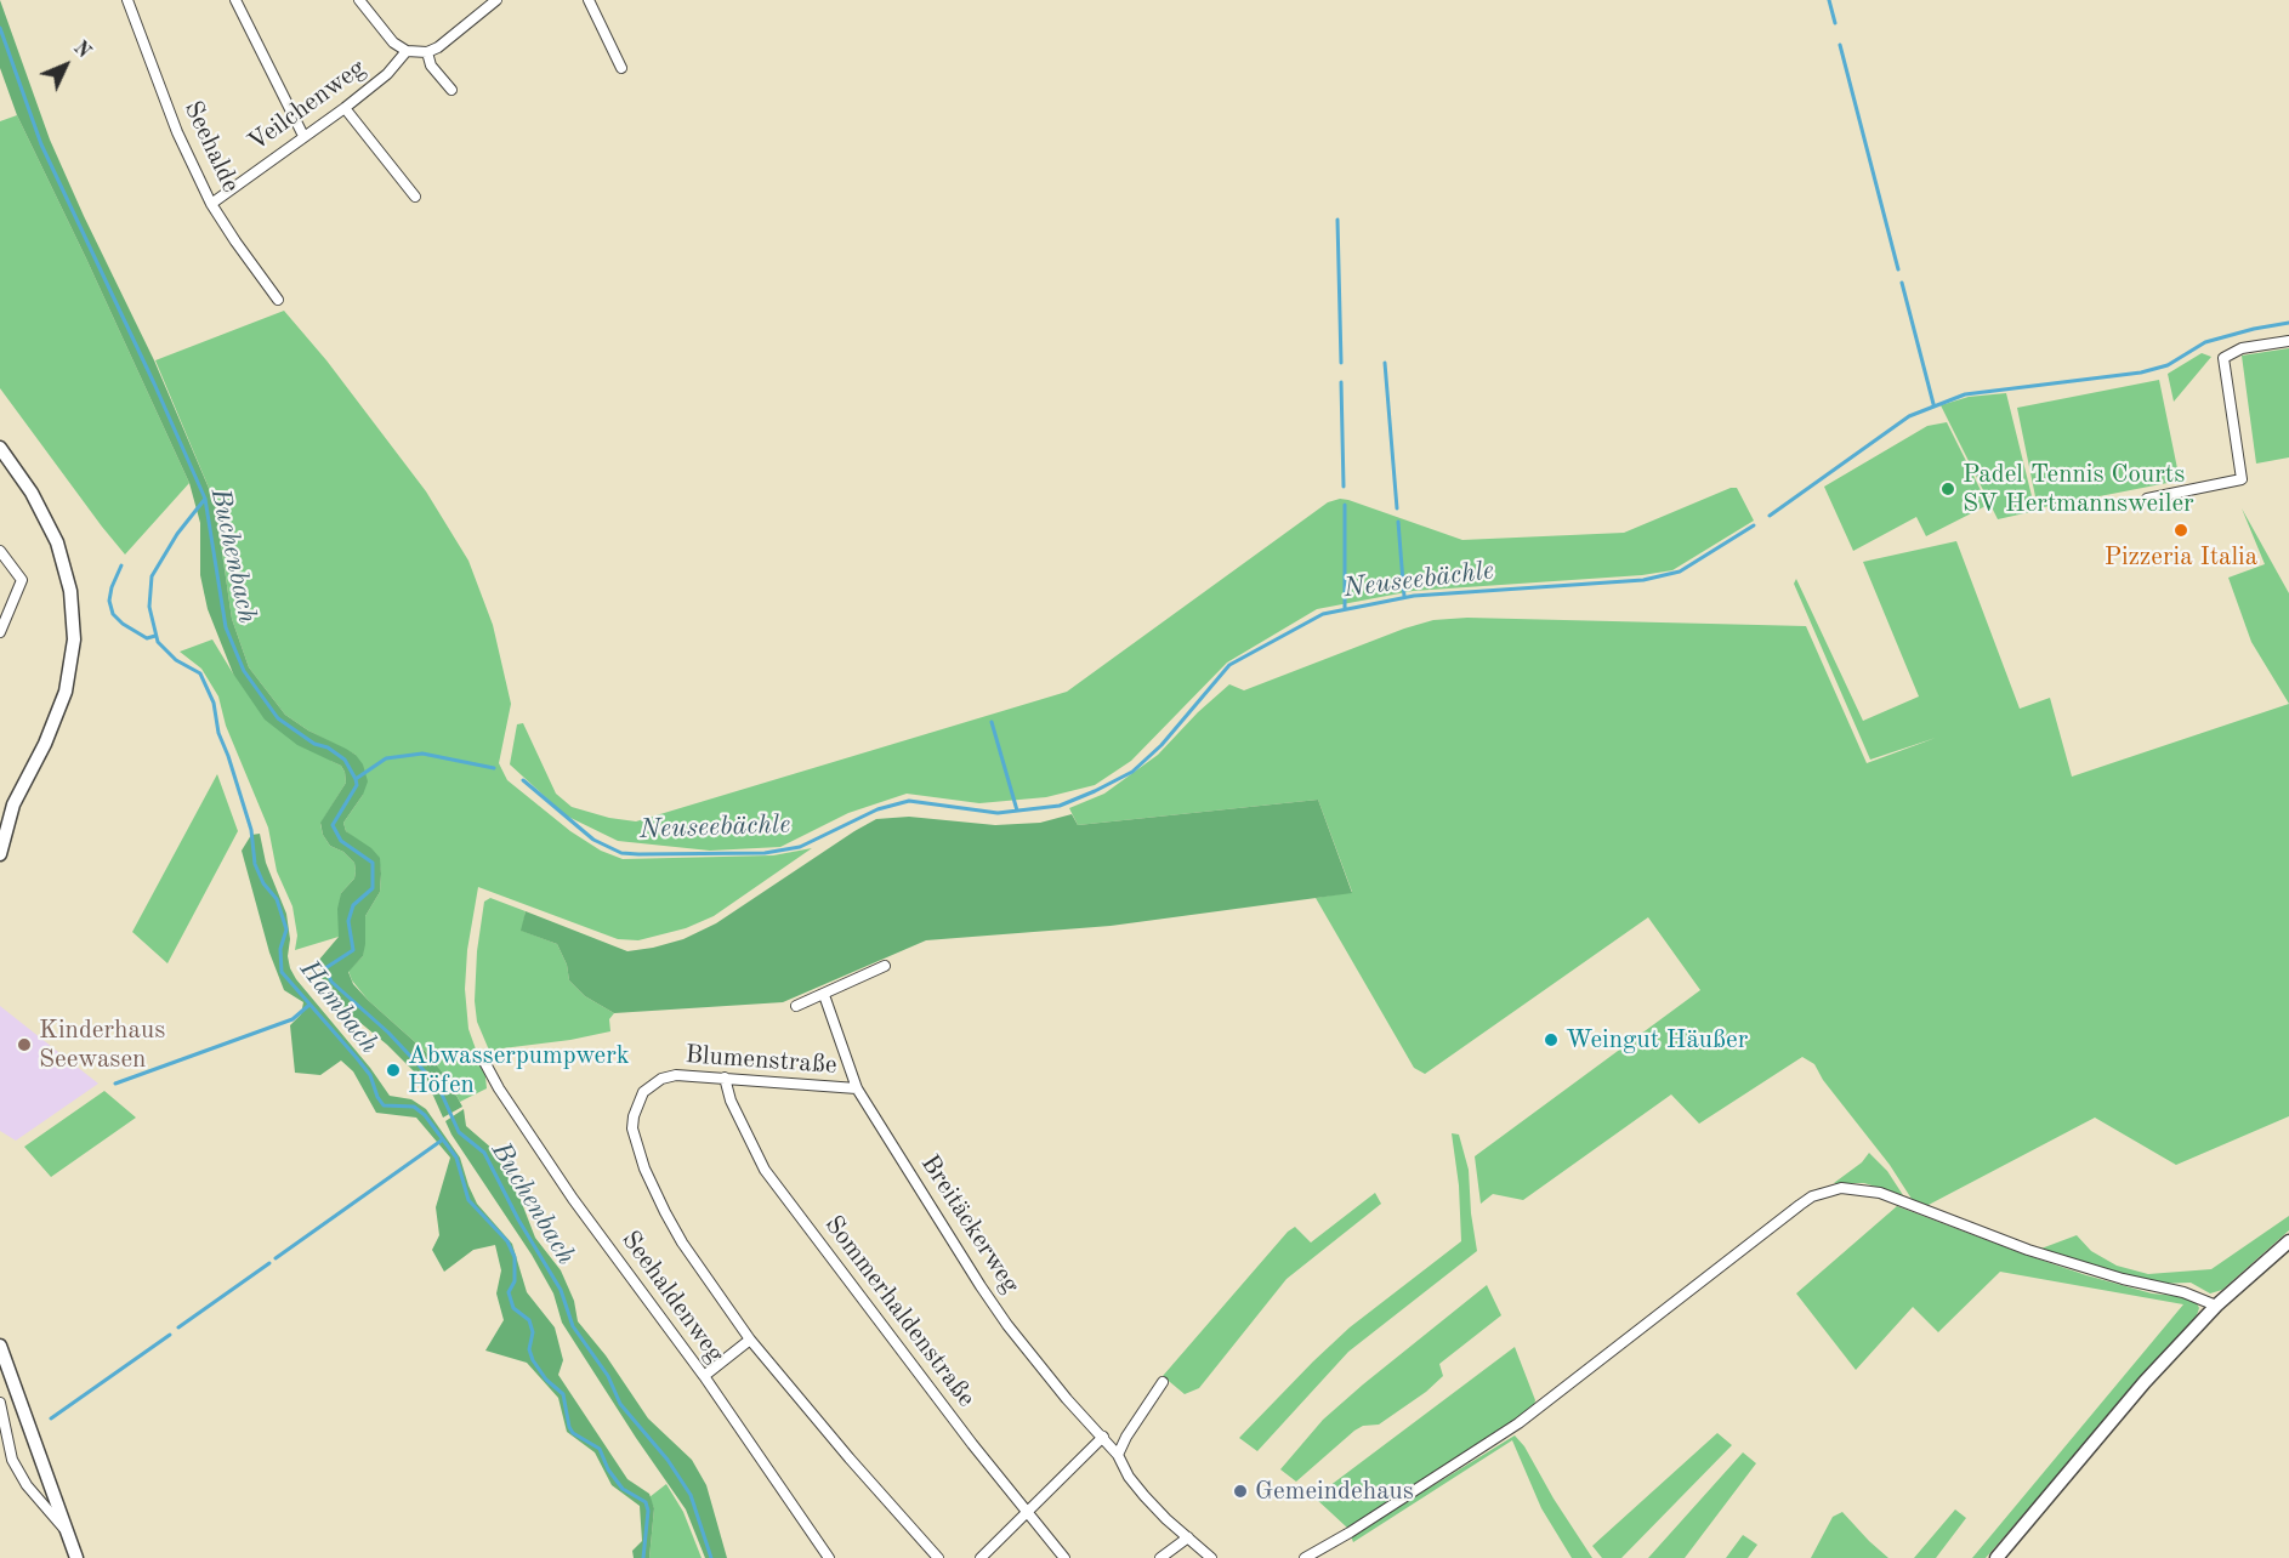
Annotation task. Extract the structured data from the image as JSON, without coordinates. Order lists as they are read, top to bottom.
{
  "streets": {
    "street": [
      "Veilchenweg",
      "Seehalde",
      "Blumenstraße",
      "Breitäckerweg",
      "Seehaldenweg",
      "Sommerhaldenstraße"
    ]
  },
  "crossings": [
    ["Veilchenweg", "Seehalde"],
    ["Blumenstraße", "Breitäckerweg"],
    ["Blumenstraße", "Sommerhaldenstraße"]
  ],
  "water": ["Buchenbach", "Neuseebächle", "Hambach"],
  "places": [
    "Padel Tennis Courts SV Hertmannsweiler",
    "Pizzeria Italia",
    "Weingut Häußer",
    "Kinderhaus Seewasen",
    "Abwasserpumpwerk Höfen",
    "Gemeindehaus"
  ],
  "north": "top right"
}
